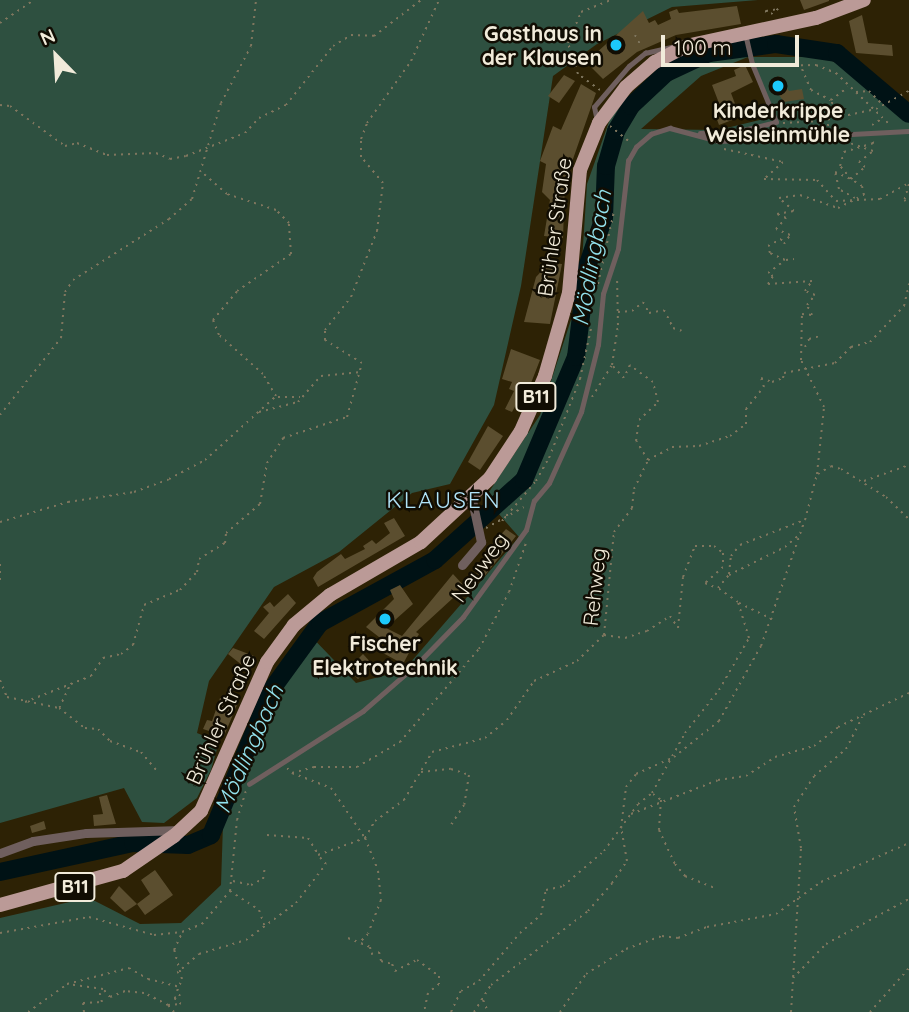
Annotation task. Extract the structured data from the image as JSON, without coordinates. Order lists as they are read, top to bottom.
{
  "streets": {
    "main road": ["Brühler Straße", "B11"],
    "lane": ["Neuweg"],
    "path": ["Rehweg"]
  },
  "districts": ["KLAUSEN"],
  "water": ["Mödlingbach"],
  "places": ["Gasthaus in der Klausen", "Kinderkrippe Weisleinmühle", "Fischer Elektrotechnik"],
  "scale_bar": "100 m",
  "north": "top left"
}
